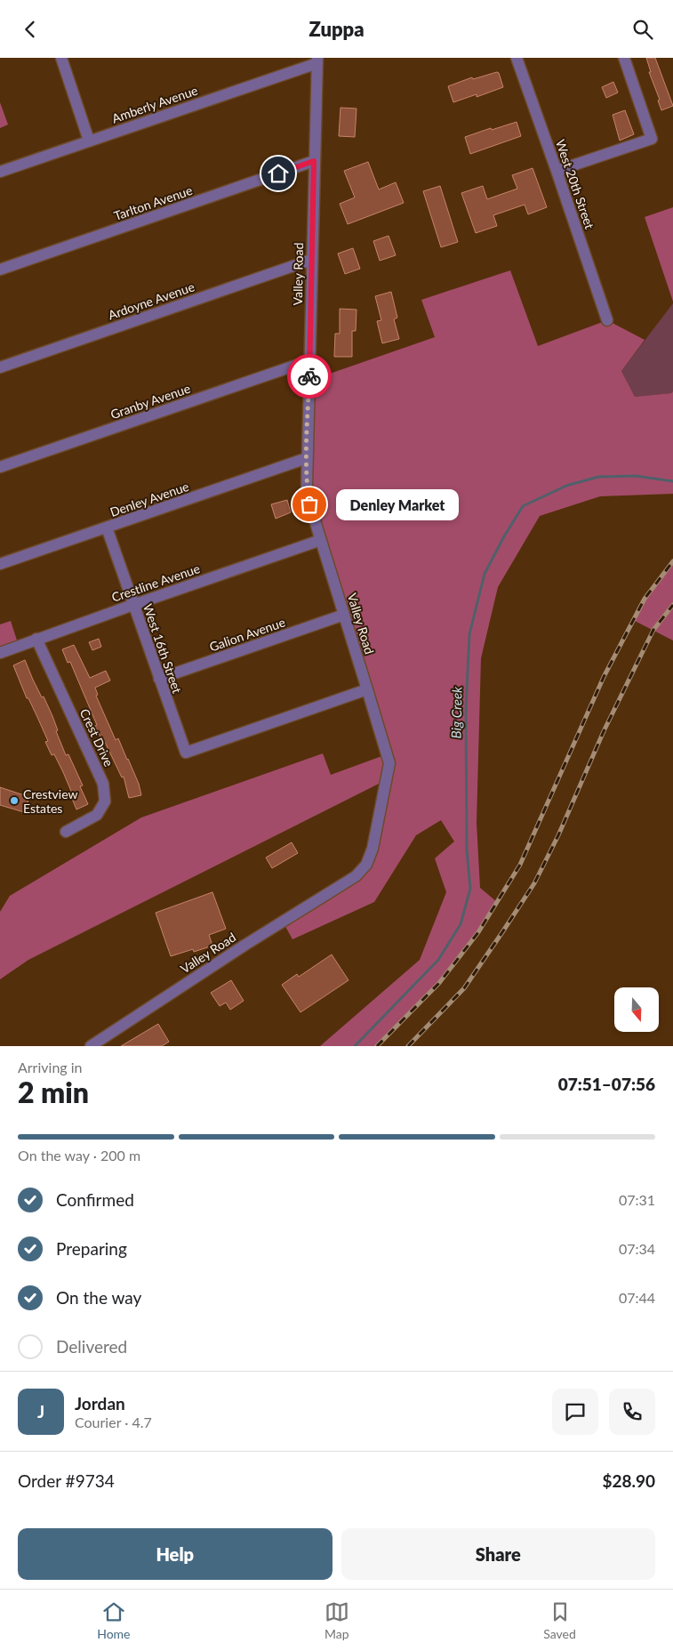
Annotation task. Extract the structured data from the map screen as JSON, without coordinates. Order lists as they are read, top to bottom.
{
  "streets": {
    "street": [
      "Amberly Avenue",
      "West 20th Street",
      "Tarlton Avenue",
      "Valley Road",
      "Ardoyne Avenue",
      "Granby Avenue",
      "Denley Avenue",
      "Crestline Avenue",
      "Galion Avenue",
      "West 16th Street",
      "Crest Drive"
    ]
  },
  "crossings": [
    ["Amberly Avenue", "Valley Road"],
    ["Tarlton Avenue", "Valley Road"],
    ["Valley Road", "Ardoyne Avenue"],
    ["Valley Road", "Granby Avenue"],
    ["Valley Road", "Denley Avenue"],
    ["Valley Road", "Crestline Avenue"],
    ["Valley Road", "Galion Avenue"],
    ["Valley Road", "West 16th Street"],
    ["Denley Avenue", "West 16th Street"],
    ["Crestline Avenue", "West 16th Street"],
    ["Crestline Avenue", "Crest Drive"],
    ["Galion Avenue", "West 16th Street"]
  ],
  "water": ["Big Creek"],
  "places": ["Denley Market", "Crestview Estates"],
  "north": "bottom",
  "page": {
    "header": "Zuppa",
    "bubble": "Denley Market",
    "heading": ["2 min", "Arriving in", "07:51–07:56"],
    "panel": [
      "Jordan",
      "Courier · 4.7",
      "Order #9734",
      "$28.90"
    ],
    "bar": "On the way · 200 m",
    "list": [
      ["Confirmed", "07:31"],
      ["Preparing", "07:34"],
      ["On the way", "07:44"],
      "Delivered"
    ],
    "round": "J",
    "buttons": ["Help", "Share"],
    "tabs": ["Home", "Map", "Saved"]
  }
}
